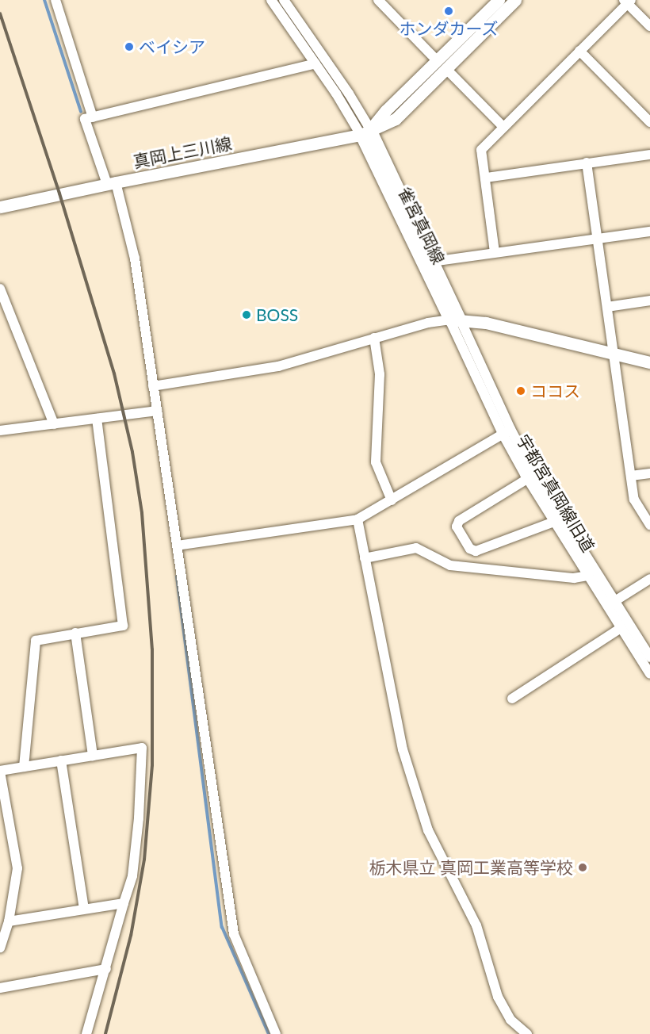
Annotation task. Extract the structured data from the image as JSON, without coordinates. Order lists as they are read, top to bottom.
{
  "streets": {
    "main road": ["真岡上三川線", "雀宮真岡線"],
    "street": ["宇都宮真岡線旧道"]
  },
  "crossings": [
    ["真岡上三川線", "雀宮真岡線"],
    ["雀宮真岡線", "宇都宮真岡線旧道"]
  ],
  "places": [
    "ホンダカーズ",
    "ベイシア",
    "BOSS",
    "ココス",
    "栃木県立 真岡工業高等学校"
  ]
}
